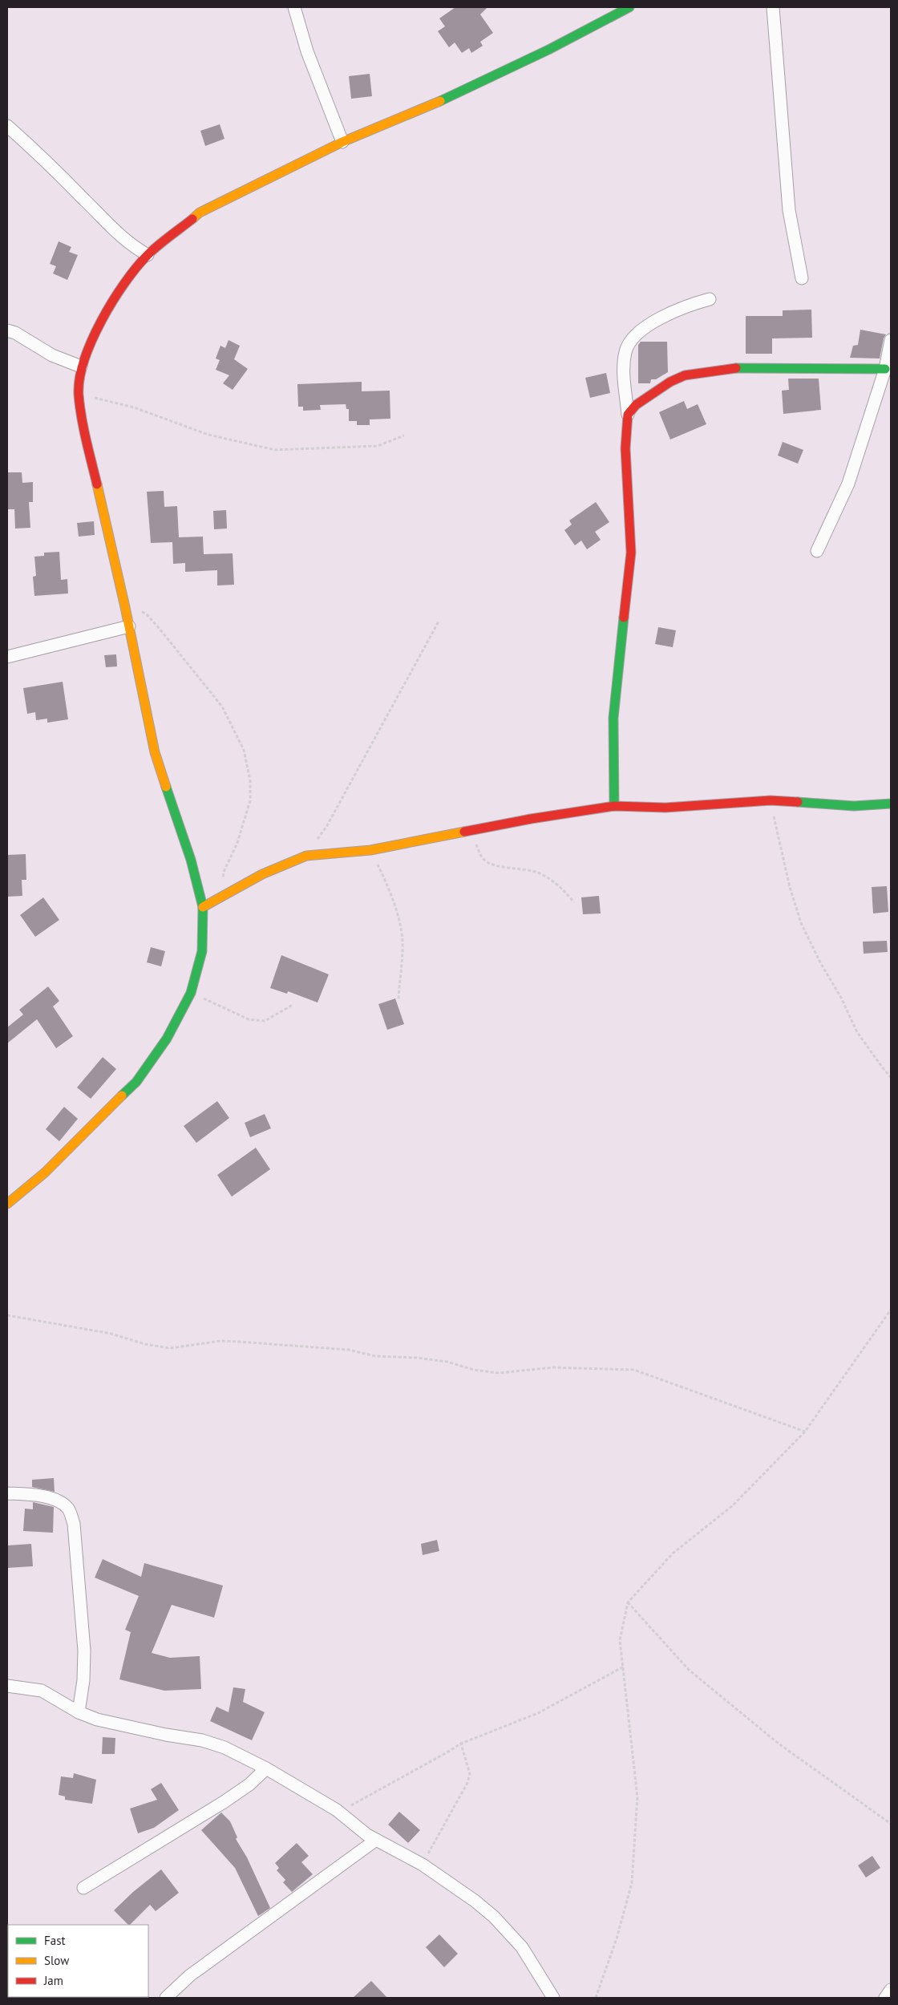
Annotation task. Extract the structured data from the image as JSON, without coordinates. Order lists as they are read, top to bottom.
{
  "legend": ["Fast", "Slow", "Jam"]
}
